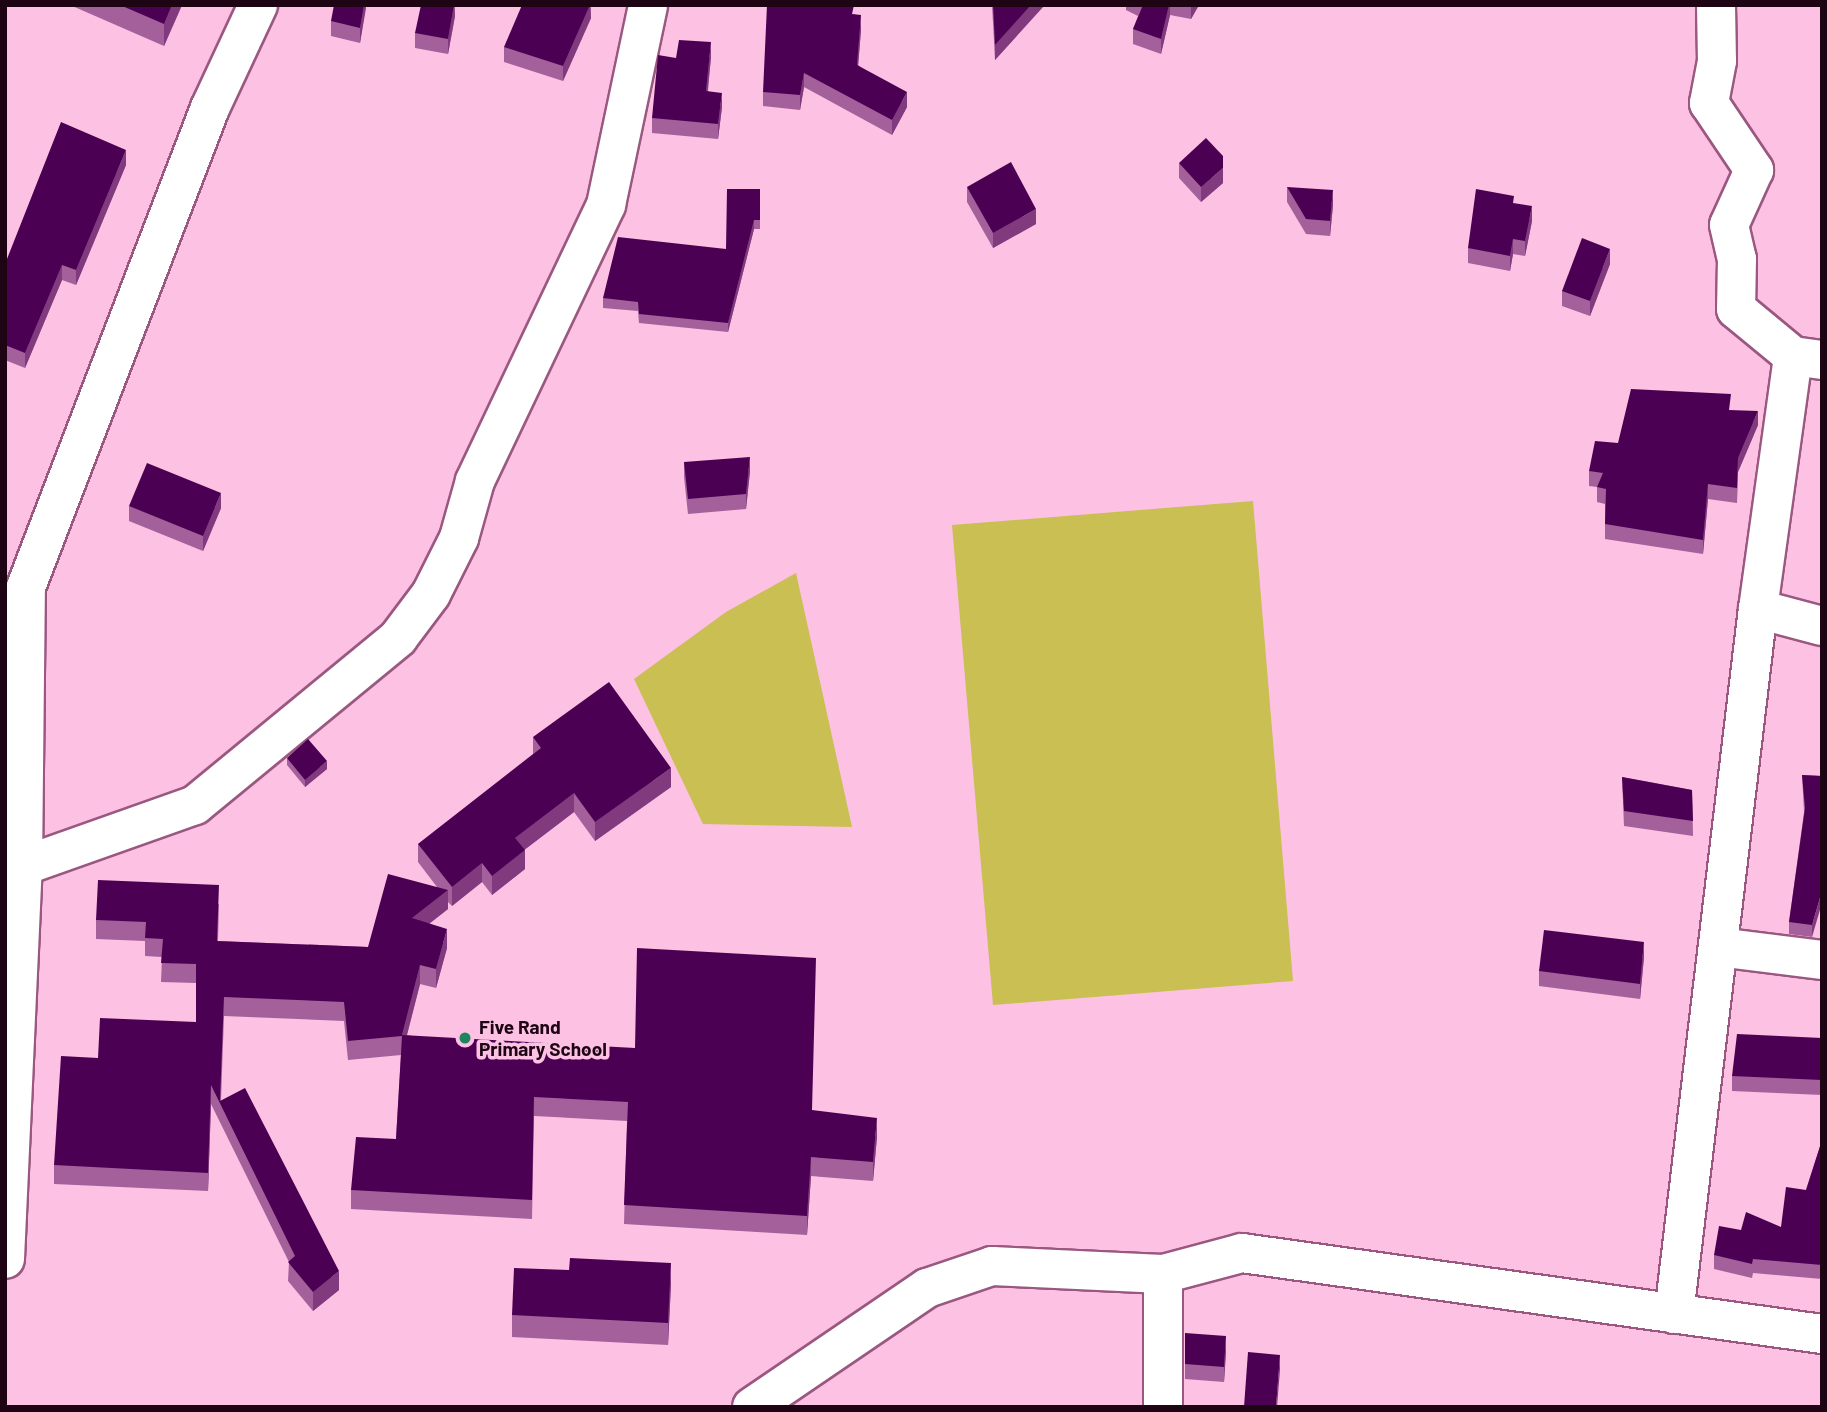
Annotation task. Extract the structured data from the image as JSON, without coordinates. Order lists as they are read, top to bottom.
{
  "places": ["Five Rand Primary School"]
}
